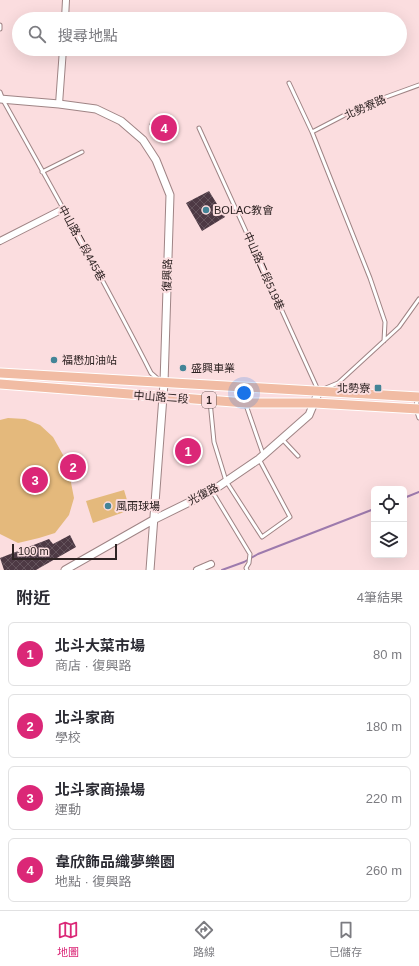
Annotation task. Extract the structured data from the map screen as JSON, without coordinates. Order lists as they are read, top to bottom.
{
  "streets": {
    "main road": ["中山路二段", "1"],
    "street": ["復興路", "光復路"],
    "lane": ["北勢寮路", "中山路二段445巷", "中山路二段519巷"]
  },
  "crossings": [
    ["中山路二段445巷", "復興路"],
    ["中山路二段445巷", "中山路二段"],
    ["中山路二段519巷", "中山路二段"],
    ["中山路二段519巷", "光復路"],
    ["復興路", "中山路二段"],
    ["復興路", "光復路"],
    ["中山路二段", "光復路"]
  ],
  "places": {
    "other": [
      "BOLAC教會",
      "福懋加油站",
      "盛興車業",
      "風雨球場"
    ],
    "transit": ["北勢寮"]
  },
  "scale_bar": "100 m",
  "page": {
    "search": "搜尋地點",
    "pins": [
      "4",
      "1",
      "2",
      "3"
    ],
    "scale": "100 m",
    "heading": ["附近", "4筆結果"],
    "list": [
      {
        "mark": "1",
        "name": "北斗大菜市場",
        "note": "商店 · 復興路",
        "value": "80 m"
      },
      {
        "mark": "2",
        "name": "北斗家商",
        "note": "學校",
        "value": "180 m"
      },
      {
        "mark": "3",
        "name": "北斗家商操場",
        "note": "運動",
        "value": "220 m"
      },
      {
        "mark": "4",
        "name": "韋欣飾品織夢樂園",
        "note": "地點 · 復興路",
        "value": "260 m"
      }
    ],
    "nav": ["地圖", "路線", "已儲存"]
  }
}
